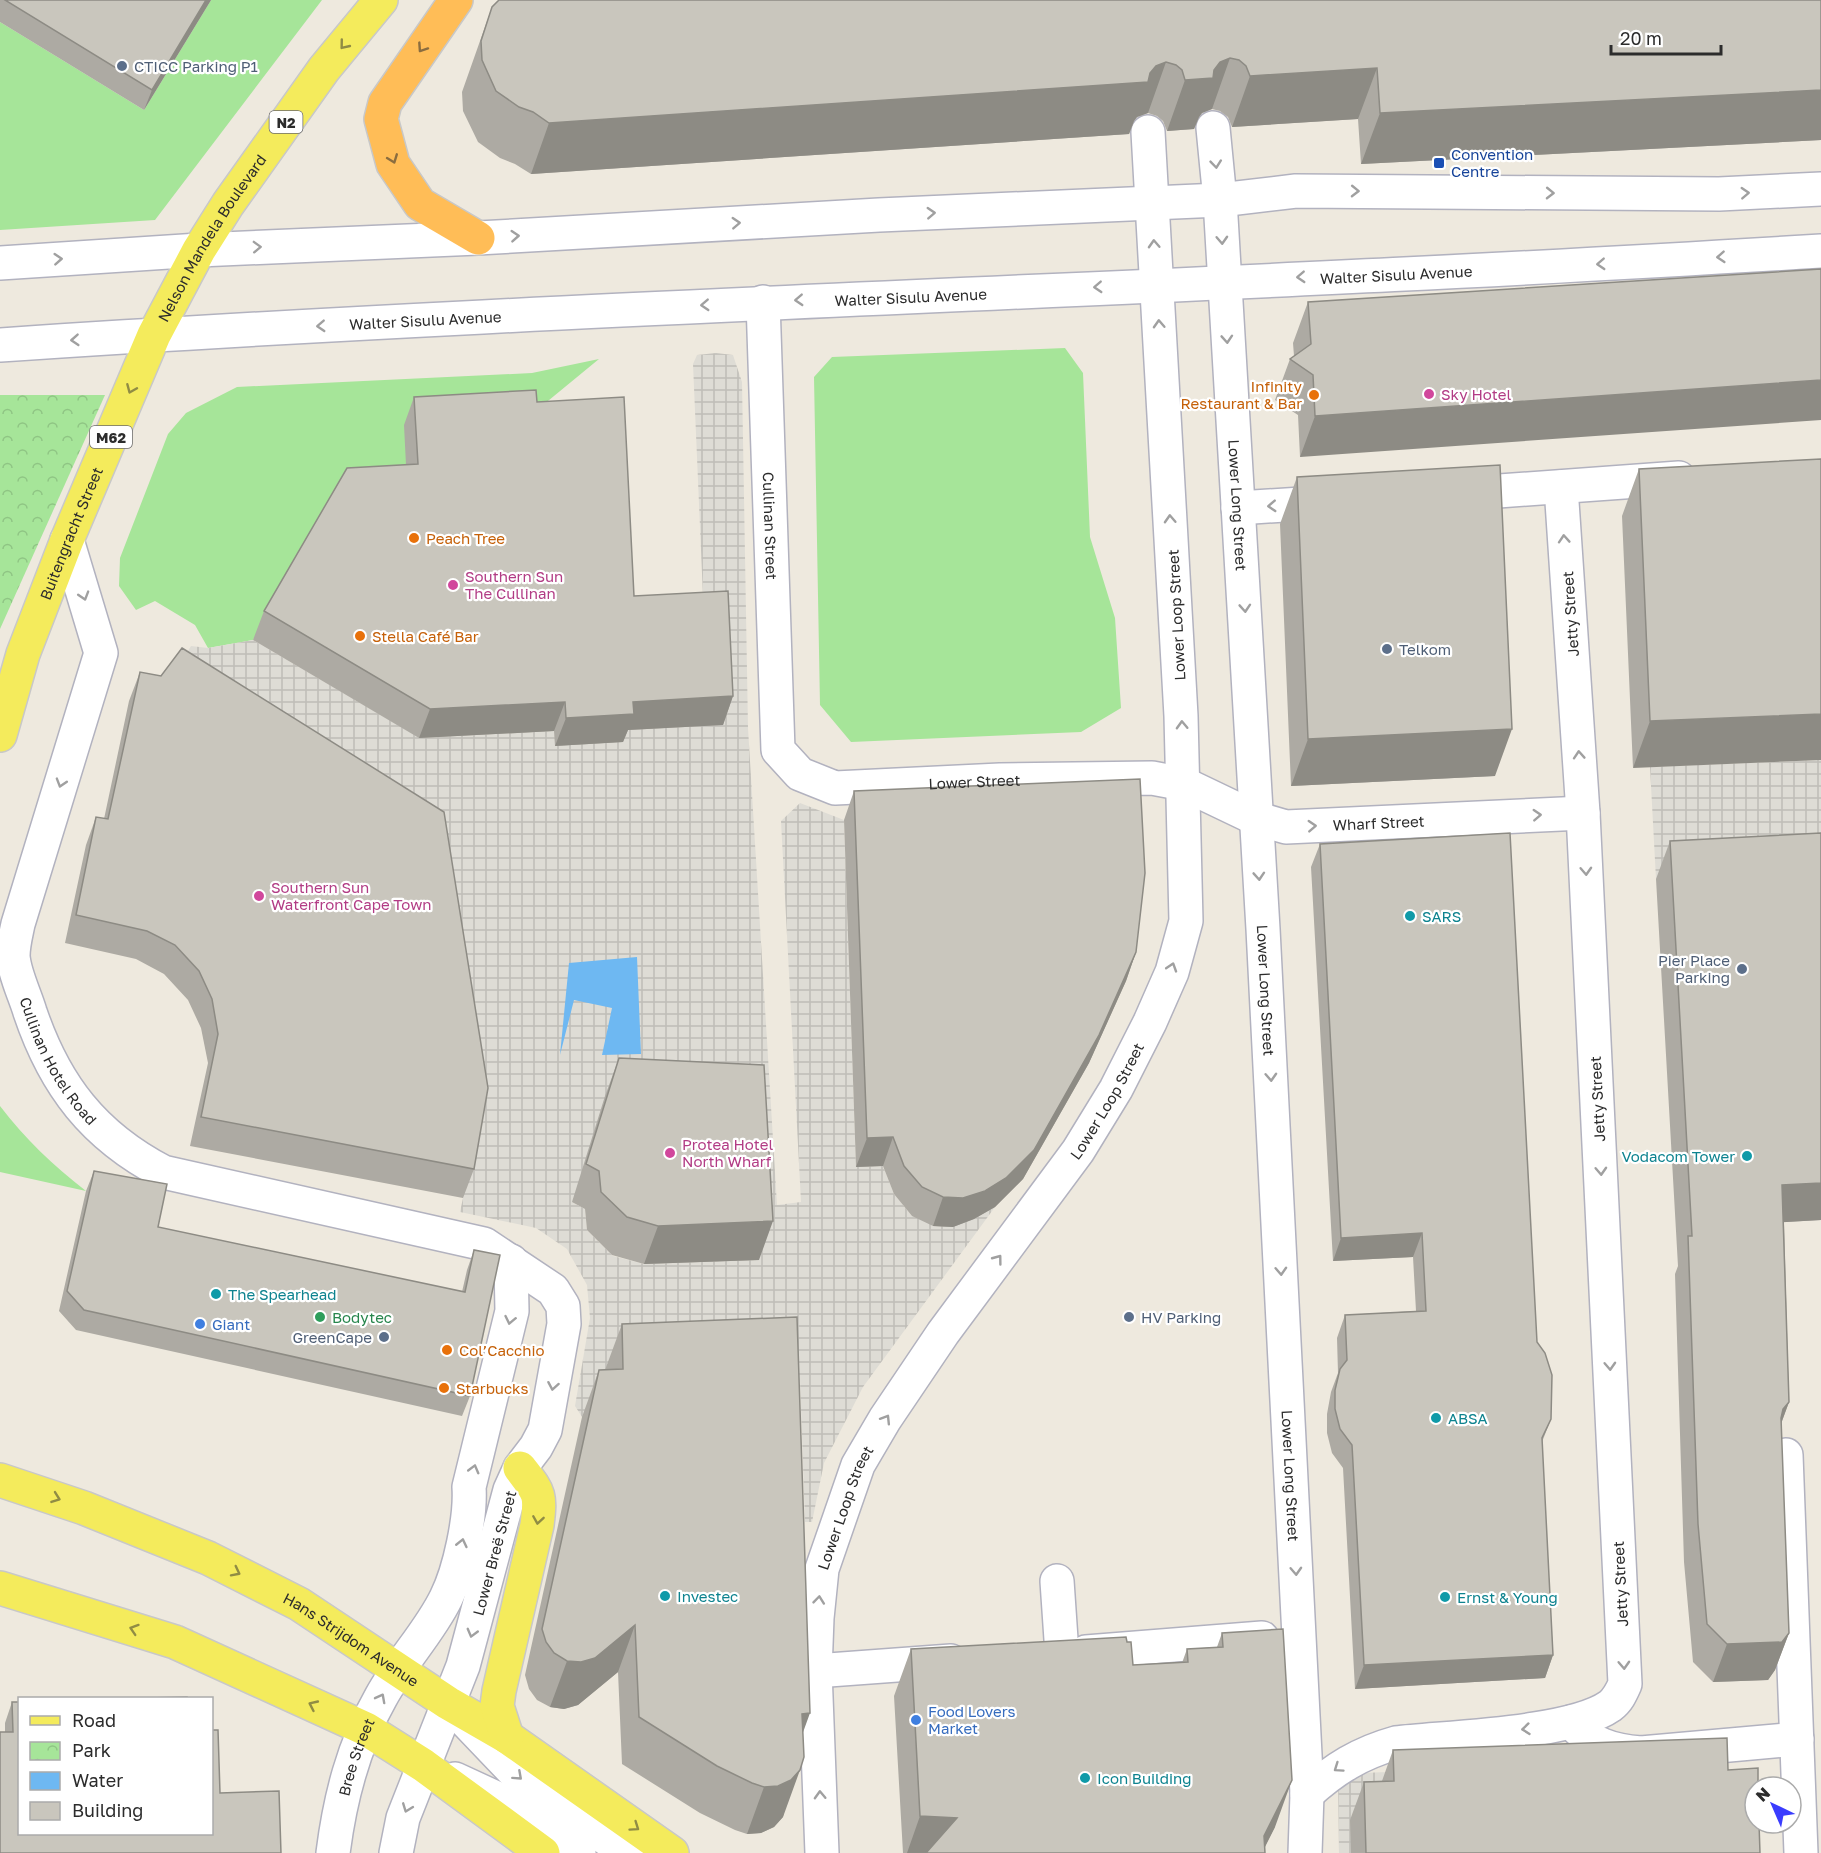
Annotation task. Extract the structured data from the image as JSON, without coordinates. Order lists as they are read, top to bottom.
{
  "streets": {
    "main road": [
      "N2",
      "Nelson Mandela Boulevard",
      "M62",
      "Buitengracht Street",
      "Hans Strijdom Avenue"
    ],
    "street": [
      "Walter Sisulu Avenue",
      "Lower Long Street",
      "Cullinan Street",
      "Jetty Street",
      "Lower Loop Street",
      "Lower Street",
      "Wharf Street",
      "Cullinan Hotel Road",
      "Lower Breë Street",
      "Bree Street"
    ]
  },
  "crossings": [
    ["Nelson Mandela Boulevard", "Walter Sisulu Avenue"],
    ["Nelson Mandela Boulevard", "Buitengracht Street"],
    ["Walter Sisulu Avenue", "Lower Long Street"],
    ["Walter Sisulu Avenue", "Cullinan Street"],
    ["Walter Sisulu Avenue", "Buitengracht Street"],
    ["Walter Sisulu Avenue", "Lower Loop Street"],
    ["Lower Long Street", "Jetty Street"],
    ["Lower Long Street", "Wharf Street"],
    ["Cullinan Street", "Lower Street"],
    ["Buitengracht Street", "Cullinan Hotel Road"],
    ["Jetty Street", "Wharf Street"],
    ["Lower Loop Street", "Lower Street"],
    ["Lower Loop Street", "Wharf Street"],
    ["Lower Street", "Wharf Street"],
    ["Cullinan Hotel Road", "Lower Breë Street"],
    ["Lower Breë Street", "Hans Strijdom Avenue"],
    ["Hans Strijdom Avenue", "Bree Street"]
  ],
  "one_way": [
    "Nelson Mandela Boulevard",
    "Lower Long Street",
    "Buitengracht Street",
    "Lower Loop Street",
    "Wharf Street"
  ],
  "places": {
    "other": [
      "CTICC Parking P1",
      "Sky Hotel",
      "Infinity Restaurant & Bar",
      "Peach Tree",
      "Southern Sun The Cullinan",
      "Stella Café Bar",
      "Telkom",
      "Southern Sun Waterfront Cape Town",
      "SARS",
      "Pier Place Parking",
      "Protea Hotel North Wharf",
      "Vodacom Tower",
      "The Spearhead",
      "Bodytec",
      "HV Parking",
      "Giant",
      "GreenCape",
      "Col’Cacchio",
      "Starbucks",
      "ABSA",
      "Investec",
      "Ernst & Young",
      "Food Lovers Market",
      "Icon Building"
    ],
    "transit": ["Convention Centre"]
  },
  "legend": [
    "Road",
    "Park",
    "Water",
    "Building"
  ],
  "scale_bar": "20 m",
  "north": "top left"
}
